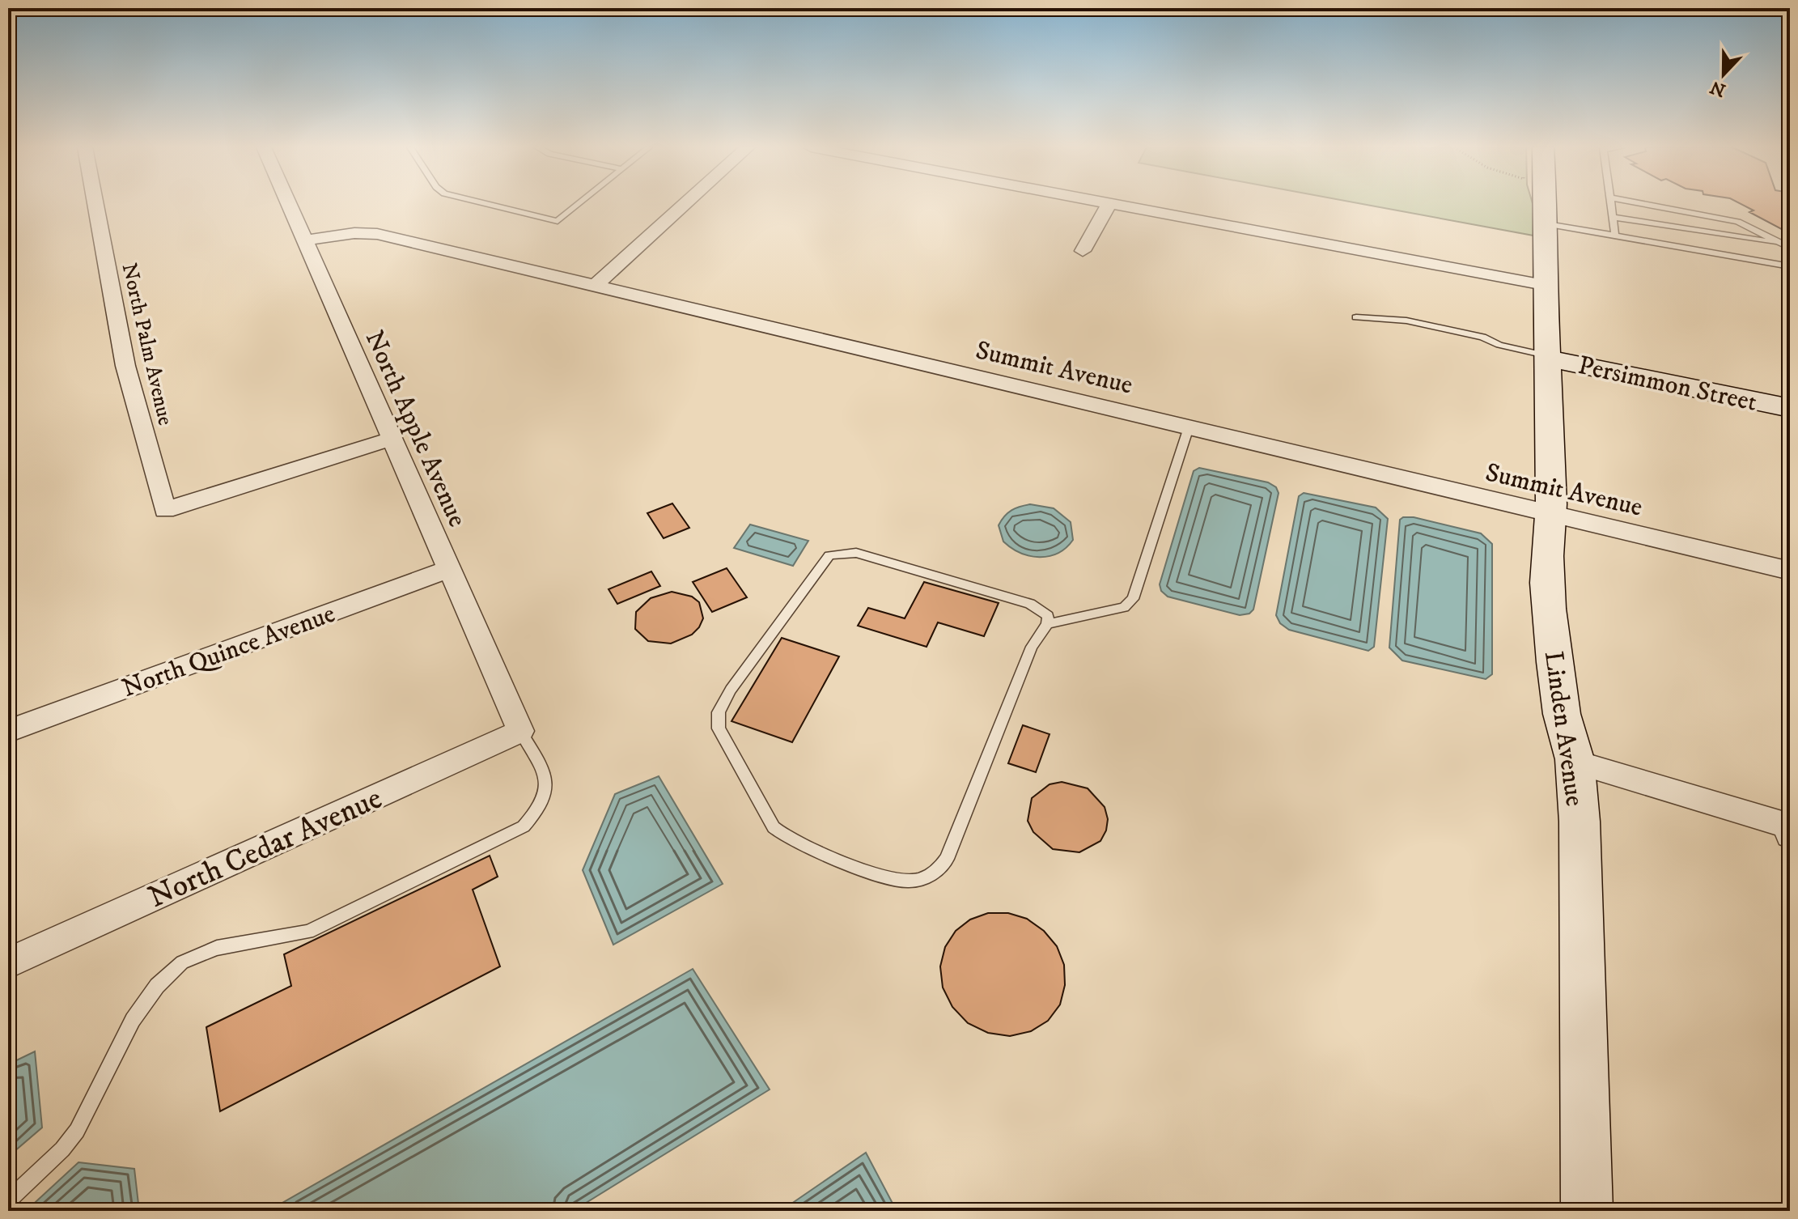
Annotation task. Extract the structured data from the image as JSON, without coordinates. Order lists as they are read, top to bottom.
{
  "streets": {
    "street": [
      "North Palm Avenue",
      "Summit Avenue",
      "Persimmon Street",
      "North Apple Avenue",
      "North Quince Avenue",
      "Linden Avenue",
      "North Cedar Avenue"
    ]
  },
  "crossings": [
    ["North Palm Avenue", "North Apple Avenue"],
    ["Summit Avenue", "North Apple Avenue"],
    ["Summit Avenue", "Linden Avenue"],
    ["Persimmon Street", "Linden Avenue"],
    ["North Apple Avenue", "North Quince Avenue"],
    ["North Apple Avenue", "North Cedar Avenue"]
  ],
  "north": "bottom"
}
